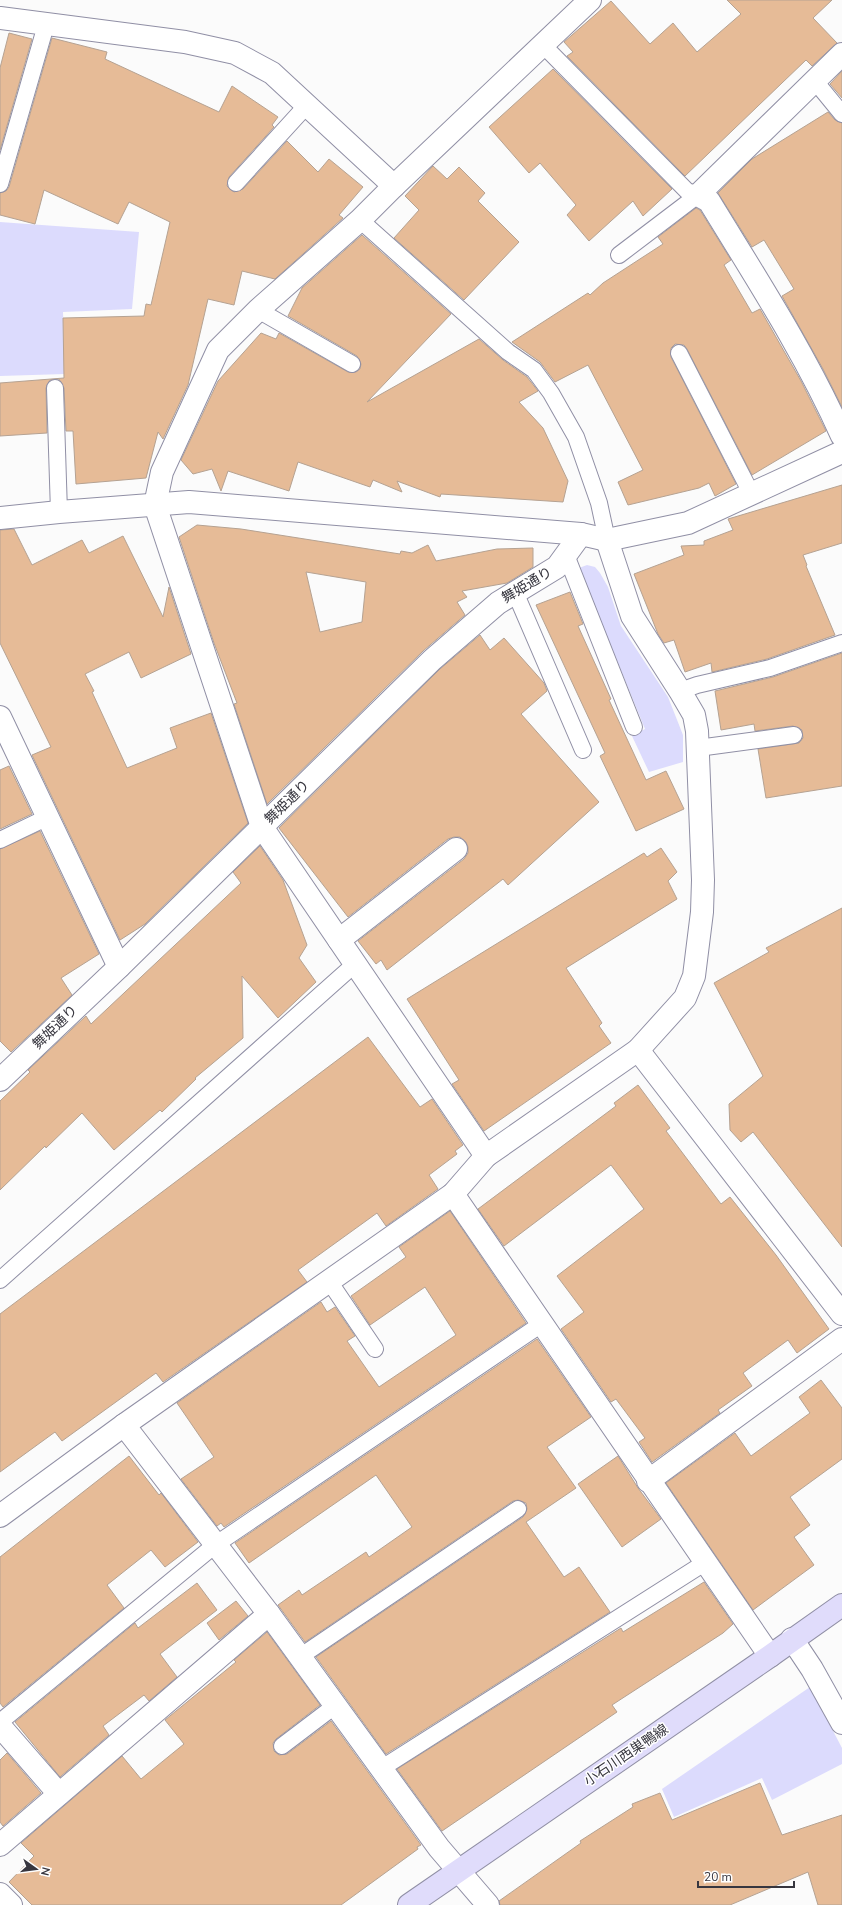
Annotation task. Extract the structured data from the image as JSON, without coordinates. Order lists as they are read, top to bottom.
{
  "streets": {
    "main road": ["小石川西巣鴨線"],
    "street": ["舞姫通り"]
  },
  "scale_bar": "20 m",
  "north": "right"
}
